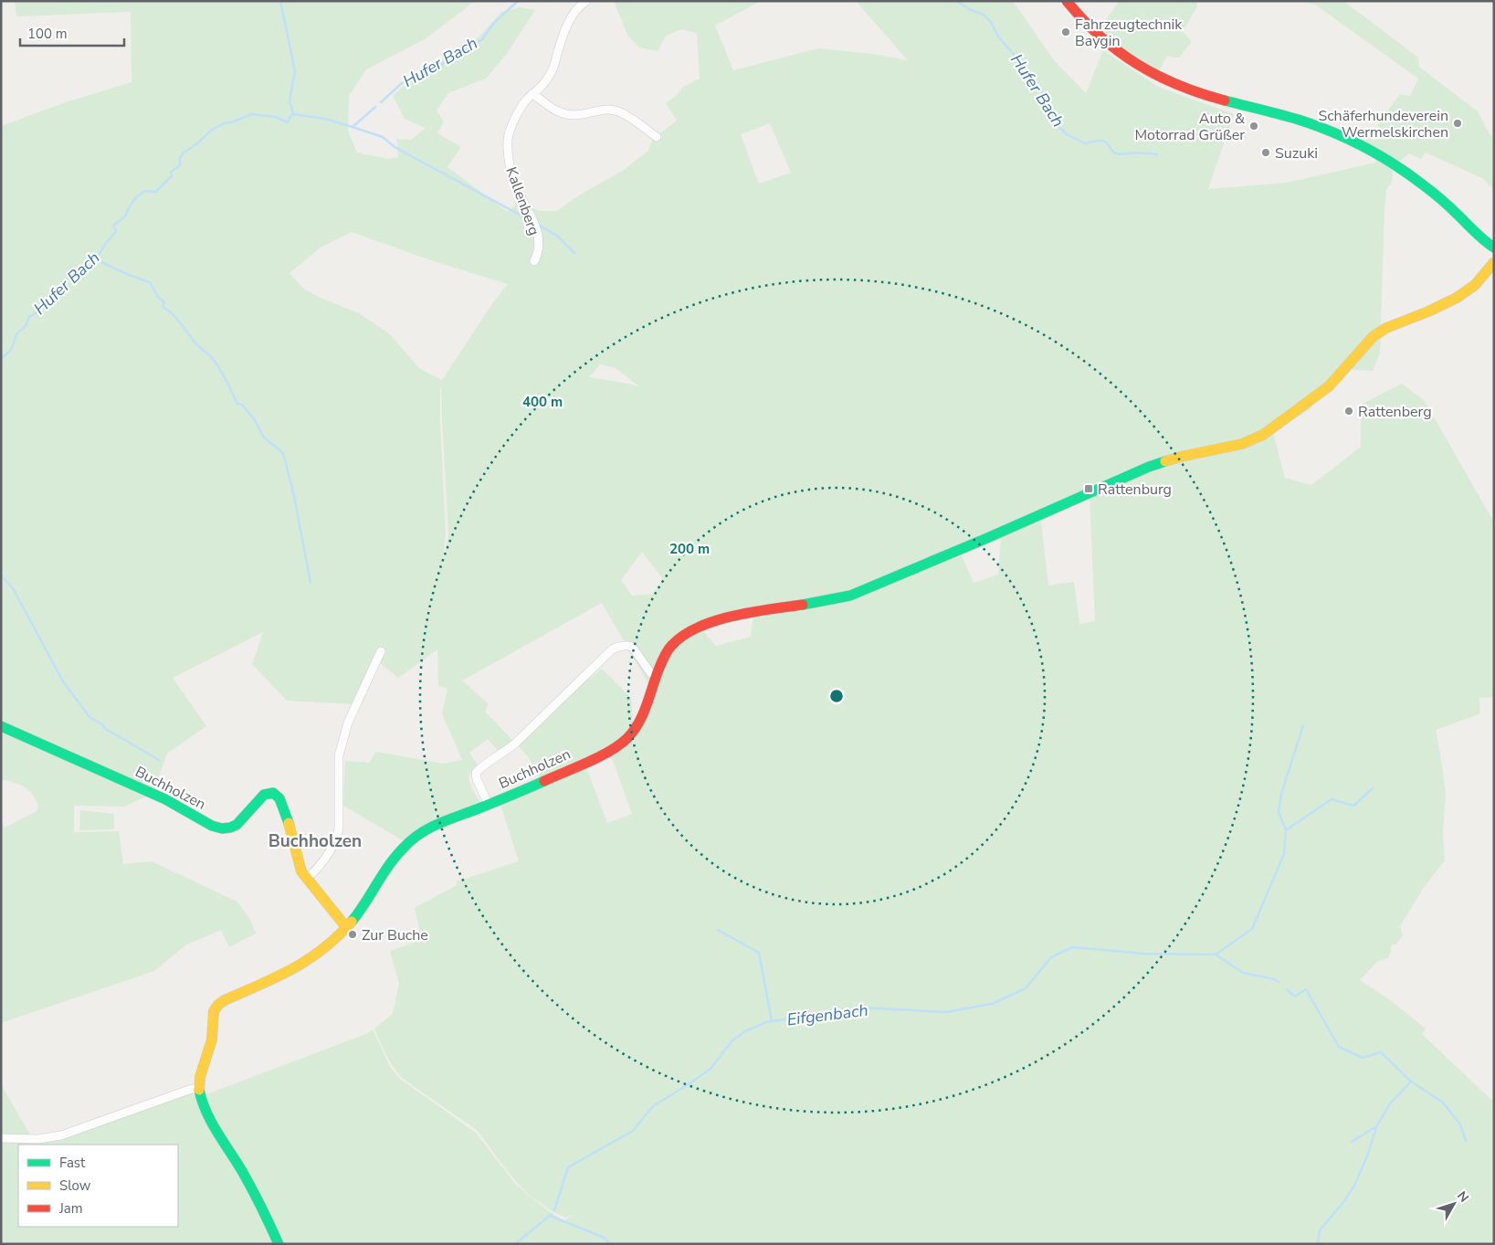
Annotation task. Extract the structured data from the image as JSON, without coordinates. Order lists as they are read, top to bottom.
{
  "streets": {
    "street": ["Kallenberg", "Buchholzen"]
  },
  "districts": ["Buchholzen"],
  "water": ["Hufer Bach", "Eifgenbach"],
  "places": {
    "other": [
      "Fahrzeugtechnik Baygin",
      "Schäferhundeverein Wermelskirchen",
      "Auto & Motorrad Grüßer",
      "Suzuki",
      "Rattenberg",
      "Zur Buche"
    ],
    "transit": ["Rattenburg"]
  },
  "legend": ["Fast", "Slow", "Jam"],
  "scale_bar": "100 m",
  "north": "top right",
  "rings": ["400 m", "200 m"]
}
